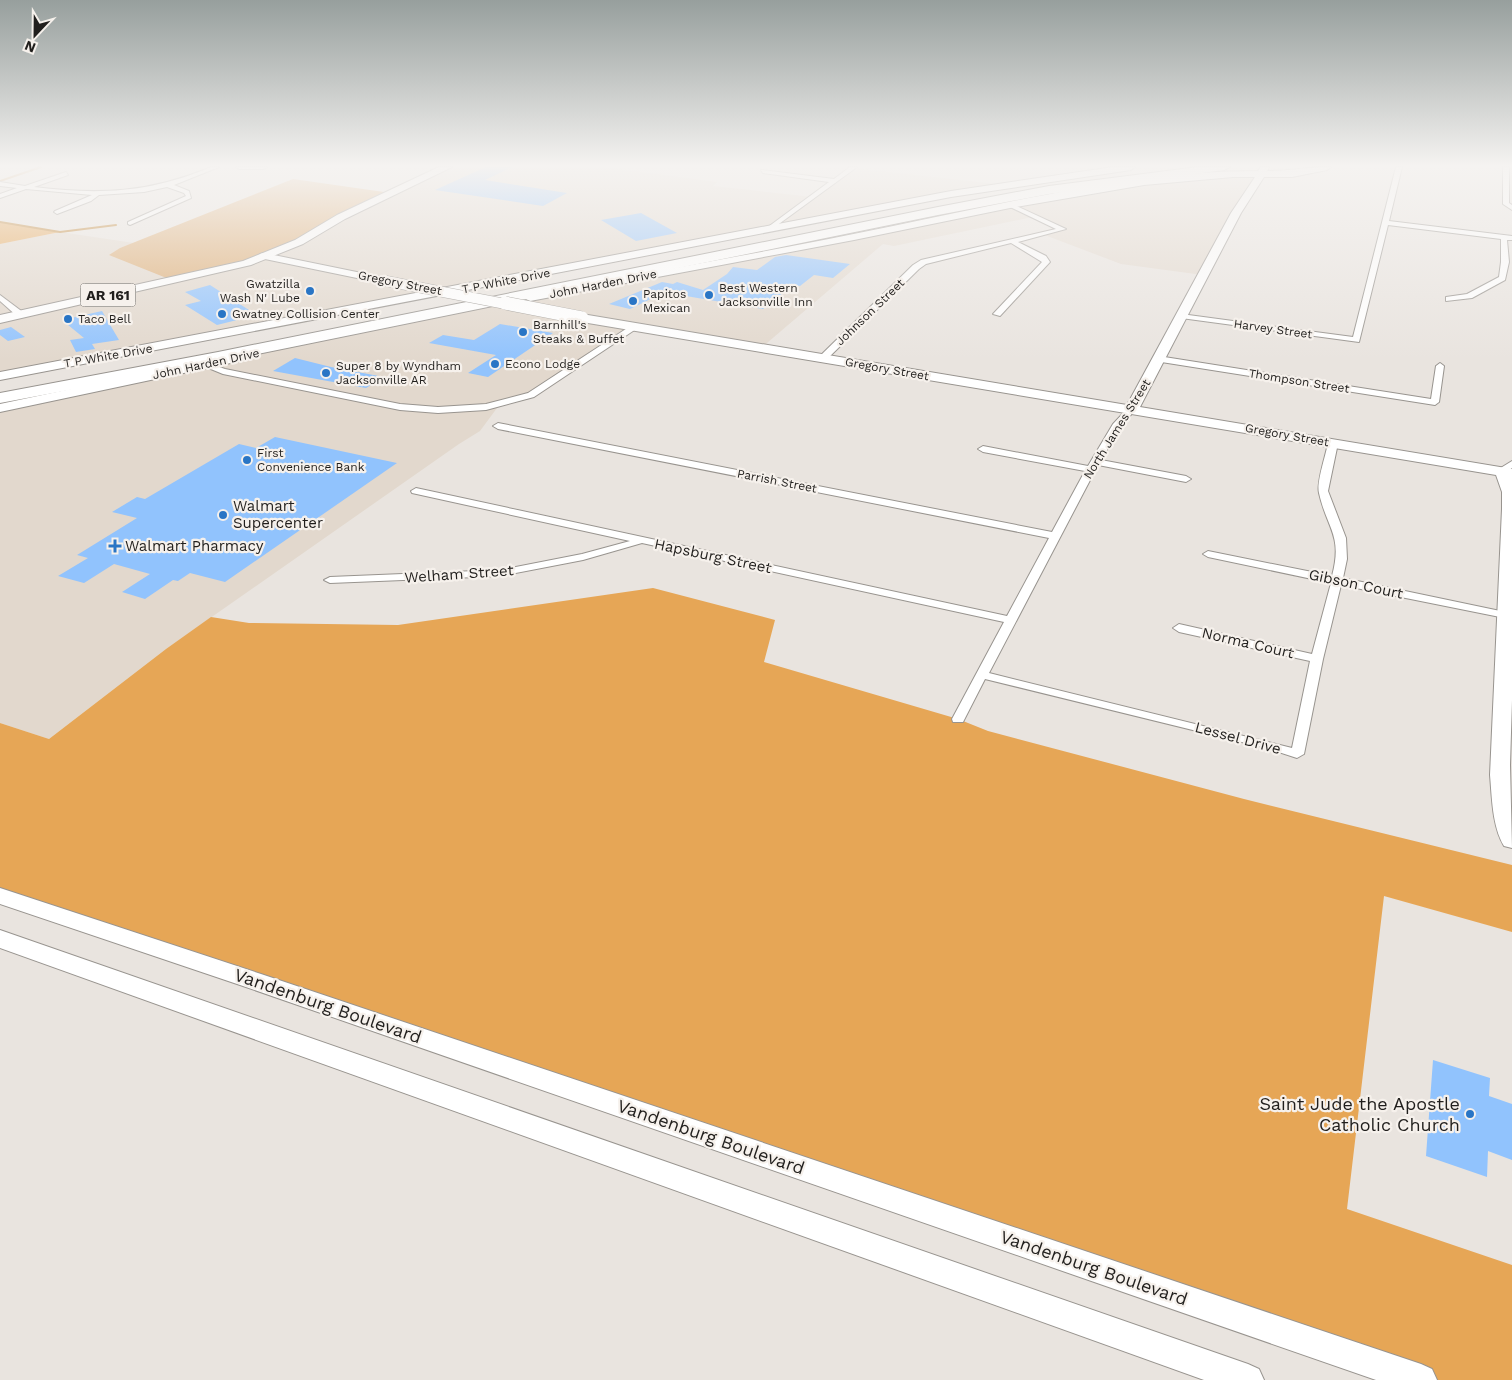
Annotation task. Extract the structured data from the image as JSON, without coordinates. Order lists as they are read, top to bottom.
{
  "streets": {
    "main road": [
      "T P White Drive",
      "Gregory Street",
      "John Harden Drive",
      "AR 161",
      "North James Street",
      "Vandenburg Boulevard"
    ],
    "street": [
      "Johnson Street",
      "Harvey Street",
      "Thompson Street",
      "Parrish Street",
      "Hapsburg Street",
      "Welham Street",
      "Gibson Court",
      "Norma Court",
      "Lessel Drive"
    ]
  },
  "crossings": [
    ["Gregory Street", "AR 161"],
    ["Gregory Street", "Johnson Street"],
    ["Gregory Street", "North James Street"],
    ["Gregory Street", "Lessel Drive"],
    ["Harvey Street", "North James Street"],
    ["Thompson Street", "North James Street"],
    ["North James Street", "Parrish Street"],
    ["North James Street", "Hapsburg Street"],
    ["North James Street", "Lessel Drive"],
    ["Hapsburg Street", "Welham Street"],
    ["Gibson Court", "Lessel Drive"],
    ["Norma Court", "Lessel Drive"]
  ],
  "places": {
    "other": [
      "Gwatzilla Wash N' Lube",
      "Best Western Jacksonville Inn",
      "Papitos Mexican",
      "Gwatney Collision Center",
      "Taco Bell",
      "Barnhill's Steaks & Buffet",
      "Econo Lodge",
      "Super 8 by Wyndham Jacksonville AR",
      "First Convenience Bank",
      "Walmart Supercenter",
      "Saint Jude the Apostle Catholic Church"
    ],
    "health": ["Walmart Pharmacy"]
  },
  "north": "bottom"
}
